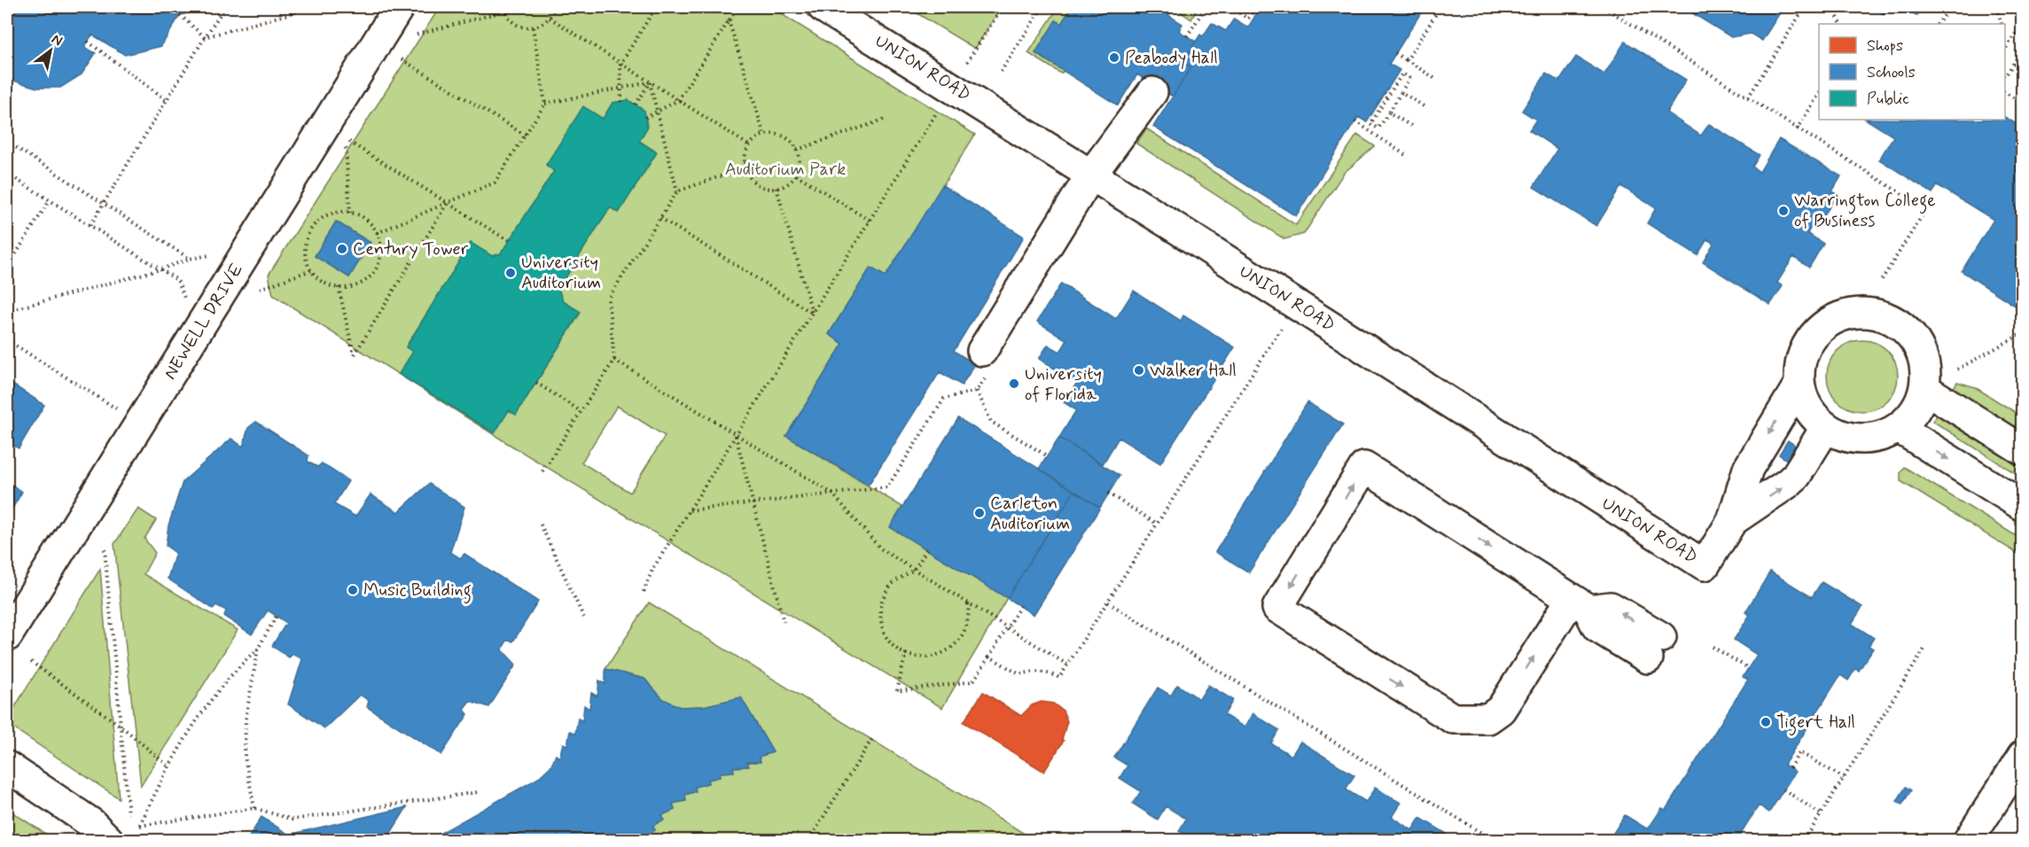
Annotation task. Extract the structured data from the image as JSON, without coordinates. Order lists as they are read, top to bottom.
{
  "streets": {
    "street": ["UNION ROAD", "NEWELL DRIVE"]
  },
  "parks": ["Auditorium Park"],
  "places": [
    "Peabody Hall",
    "Warrington College of Business",
    "Century Tower",
    "University Auditorium",
    "Walker Hall",
    "University of Florida",
    "Carleton Auditorium",
    "Music Building",
    "Tigert Hall"
  ],
  "legend": ["Shops", "Schools", "Public"],
  "north": "top right"
}
